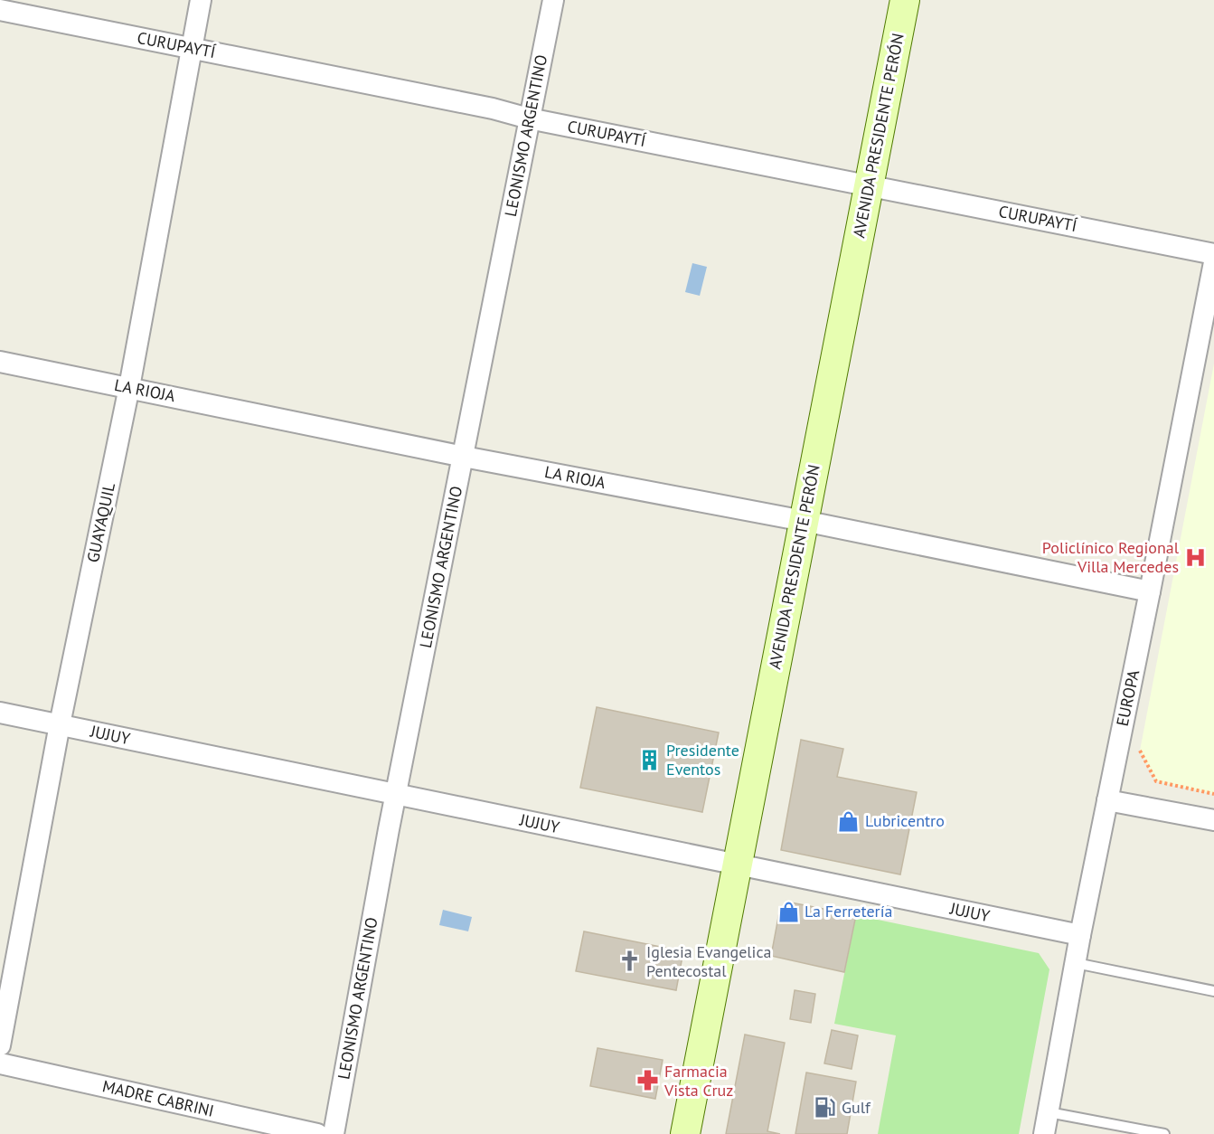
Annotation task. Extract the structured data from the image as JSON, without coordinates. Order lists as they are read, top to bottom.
{
  "streets": {
    "main road": ["AVENIDA PRESIDENTE PERÓN"],
    "street": [
      "CURUPAYTÍ",
      "LEONISMO ARGENTINO",
      "LA RIOJA",
      "GUAYAQUIL",
      "EUROPA",
      "JUJUY",
      "MADRE CABRINI"
    ]
  },
  "crossings": [
    ["CURUPAYTÍ", "LEONISMO ARGENTINO"],
    ["CURUPAYTÍ", "AVENIDA PRESIDENTE PERÓN"],
    ["CURUPAYTÍ", "GUAYAQUIL"],
    ["LEONISMO ARGENTINO", "LA RIOJA"],
    ["LEONISMO ARGENTINO", "JUJUY"],
    ["AVENIDA PRESIDENTE PERÓN", "LA RIOJA"],
    ["AVENIDA PRESIDENTE PERÓN", "JUJUY"],
    ["LA RIOJA", "GUAYAQUIL"],
    ["LA RIOJA", "EUROPA"],
    ["GUAYAQUIL", "JUJUY"],
    ["EUROPA", "JUJUY"]
  ],
  "places": {
    "hospital": ["Policlínico Regional Villa Mercedes"],
    "building": ["Presidente Eventos"],
    "shop": ["Lubricentro", "La Ferretería"],
    "church": ["Iglesia Evangelica Pentecostal"],
    "pharmacy": ["Farmacia Vista Cruz"],
    "fuel station": ["Gulf"]
  }
}
